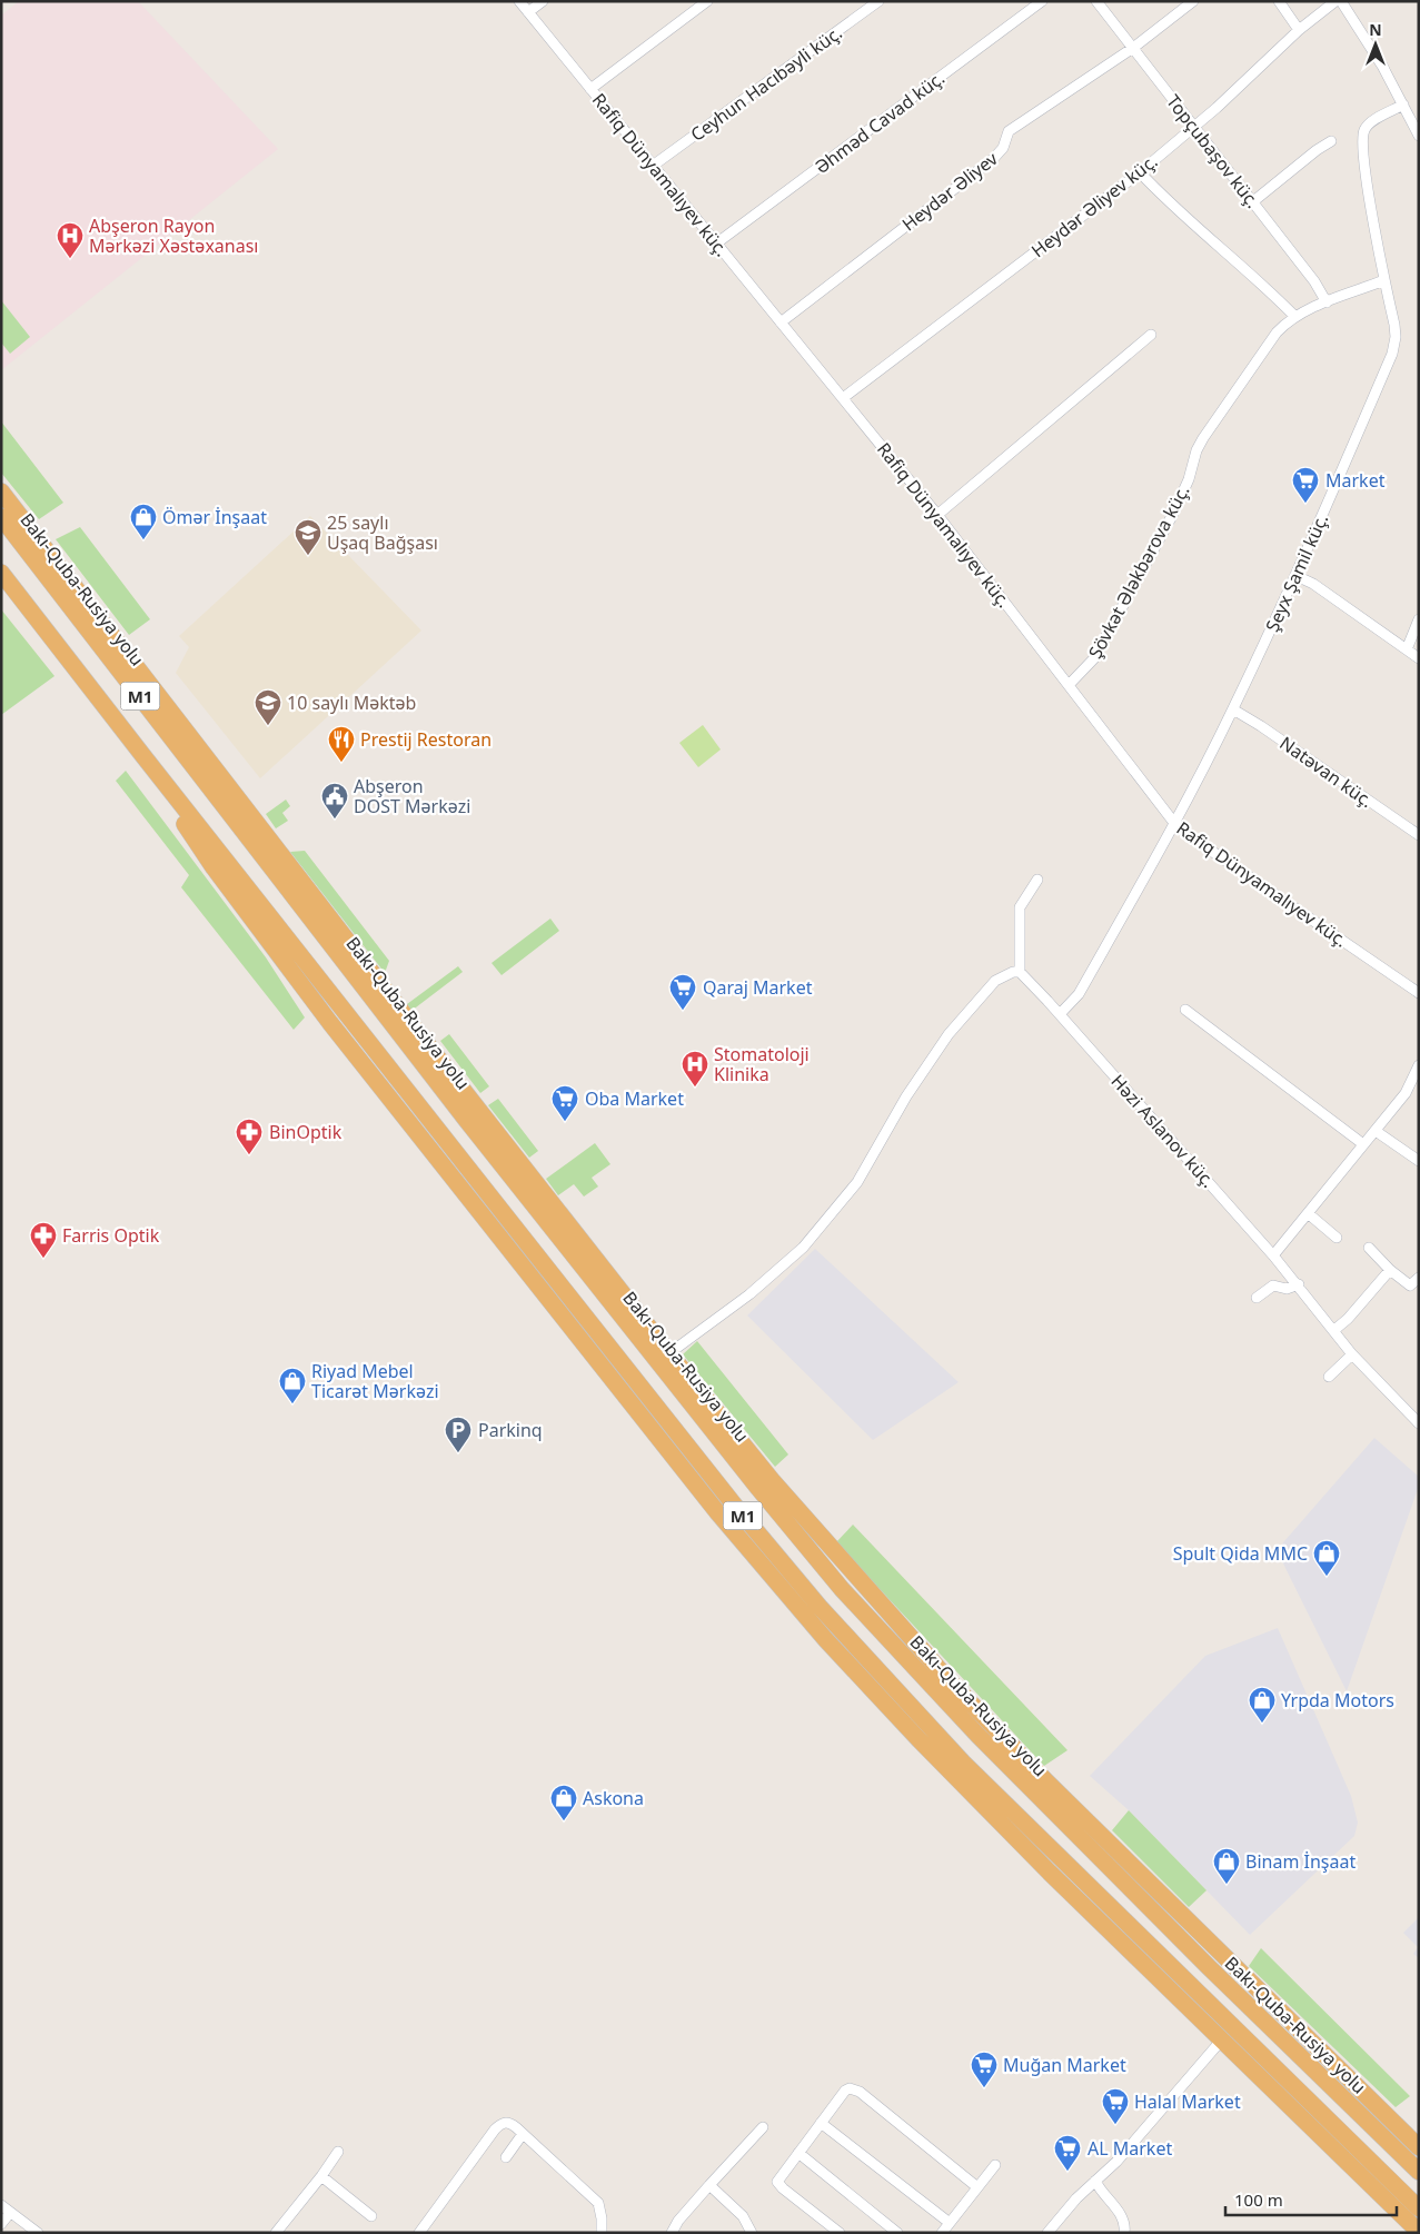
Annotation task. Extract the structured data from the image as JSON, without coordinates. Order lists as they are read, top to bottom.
{
  "streets": {
    "highway": ["Bakı-Quba-Rusiya yolu", "M1"],
    "street": [
      "Ceyhun Hacıbəyli küç.",
      "Əhməd Cavad küç.",
      "Topçubaşov küç.",
      "Rafiq Dünyamalıyev küç.",
      "Heydər Əliyev",
      "Heydər Əliyev küç.",
      "Şövkət Ələkbərova küç.",
      "Şeyx Şamil küç.",
      "Natəvan küç.",
      "Həzi Aslanov küç."
    ]
  },
  "crossings": [
    ["Ceyhun Hacıbəyli küç.", "Rafiq Dünyamalıyev küç."],
    ["Əhməd Cavad küç.", "Rafiq Dünyamalıyev küç."],
    ["Topçubaşov küç.", "Heydər Əliyev"],
    ["Topçubaşov küç.", "Heydər Əliyev küç."],
    ["Topçubaşov küç.", "Şövkət Ələkbərova küç."],
    ["Rafiq Dünyamalıyev küç.", "Heydər Əliyev"],
    ["Rafiq Dünyamalıyev küç.", "Heydər Əliyev küç."],
    ["Rafiq Dünyamalıyev küç.", "Şövkət Ələkbərova küç."],
    ["Rafiq Dünyamalıyev küç.", "Şeyx Şamil küç."],
    ["Şövkət Ələkbərova küç.", "Şeyx Şamil küç."],
    ["Şeyx Şamil küç.", "Natəvan küç."],
    ["Şeyx Şamil küç.", "Həzi Aslanov küç."]
  ],
  "places": {
    "hospital": ["Abşeron Rayon Mərkəzi Xəstəxanası", "Stomatoloji Klinika"],
    "supermarket": [
      "Market",
      "Qaraj Market",
      "Oba Market",
      "Muğan Market",
      "Halal Market",
      "AL Market"
    ],
    "shop": [
      "Ömər İnşaat",
      "Riyad Mebel Ticarət Mərkəzi",
      "Spult Qida MMC",
      "Yrpda Motors",
      "Askona",
      "Binam İnşaat"
    ],
    "school or university": ["25 saylı Uşaq Bağşası", "10 saylı Məktəb"],
    "restaurant": ["Prestij Restoran"],
    "public building": ["Abşeron DOST Mərkəzi"],
    "pharmacy": ["BinOptik", "Farris Optik"],
    "parking": ["Parkinq"]
  },
  "scale_bar": "100 m",
  "north": "top"
}
